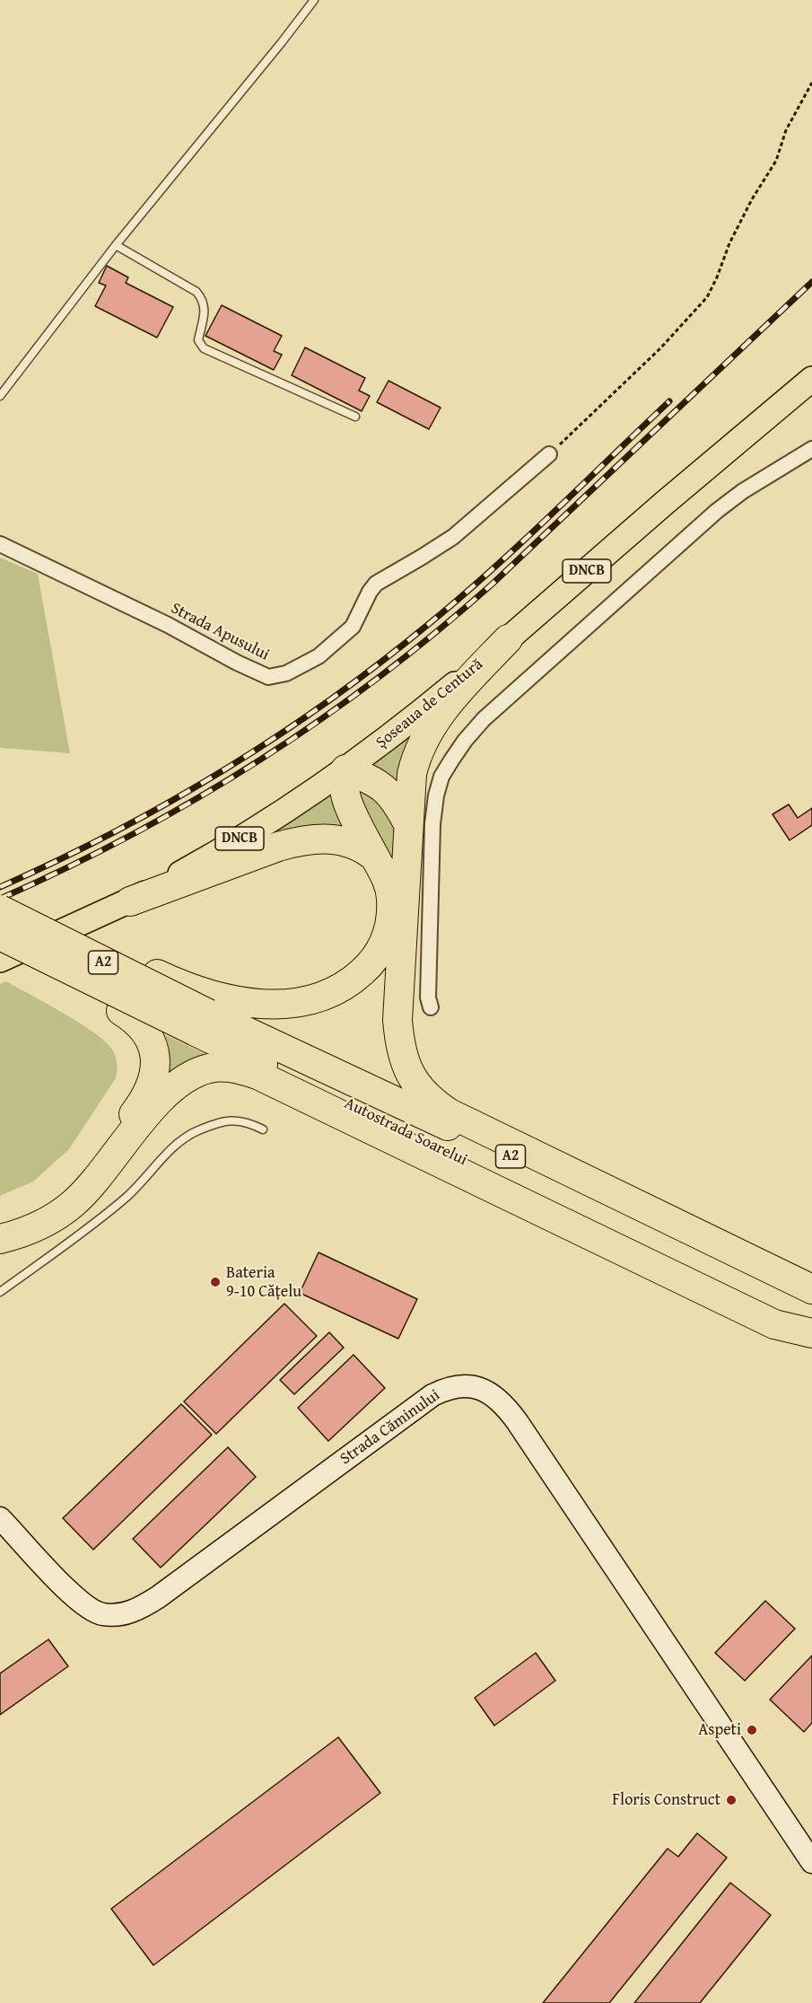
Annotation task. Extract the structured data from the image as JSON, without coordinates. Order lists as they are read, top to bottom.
{
  "streets": {
    "highway": ["A2", "Autostrada Soarelui"],
    "main road": ["DNCB", "Șoseaua de Centură"],
    "street": ["Strada Apusului", "Strada Căminului"]
  },
  "places": ["Bateria 9-10 Cățelu", "Aspeti", "Floris Construct"]
}
